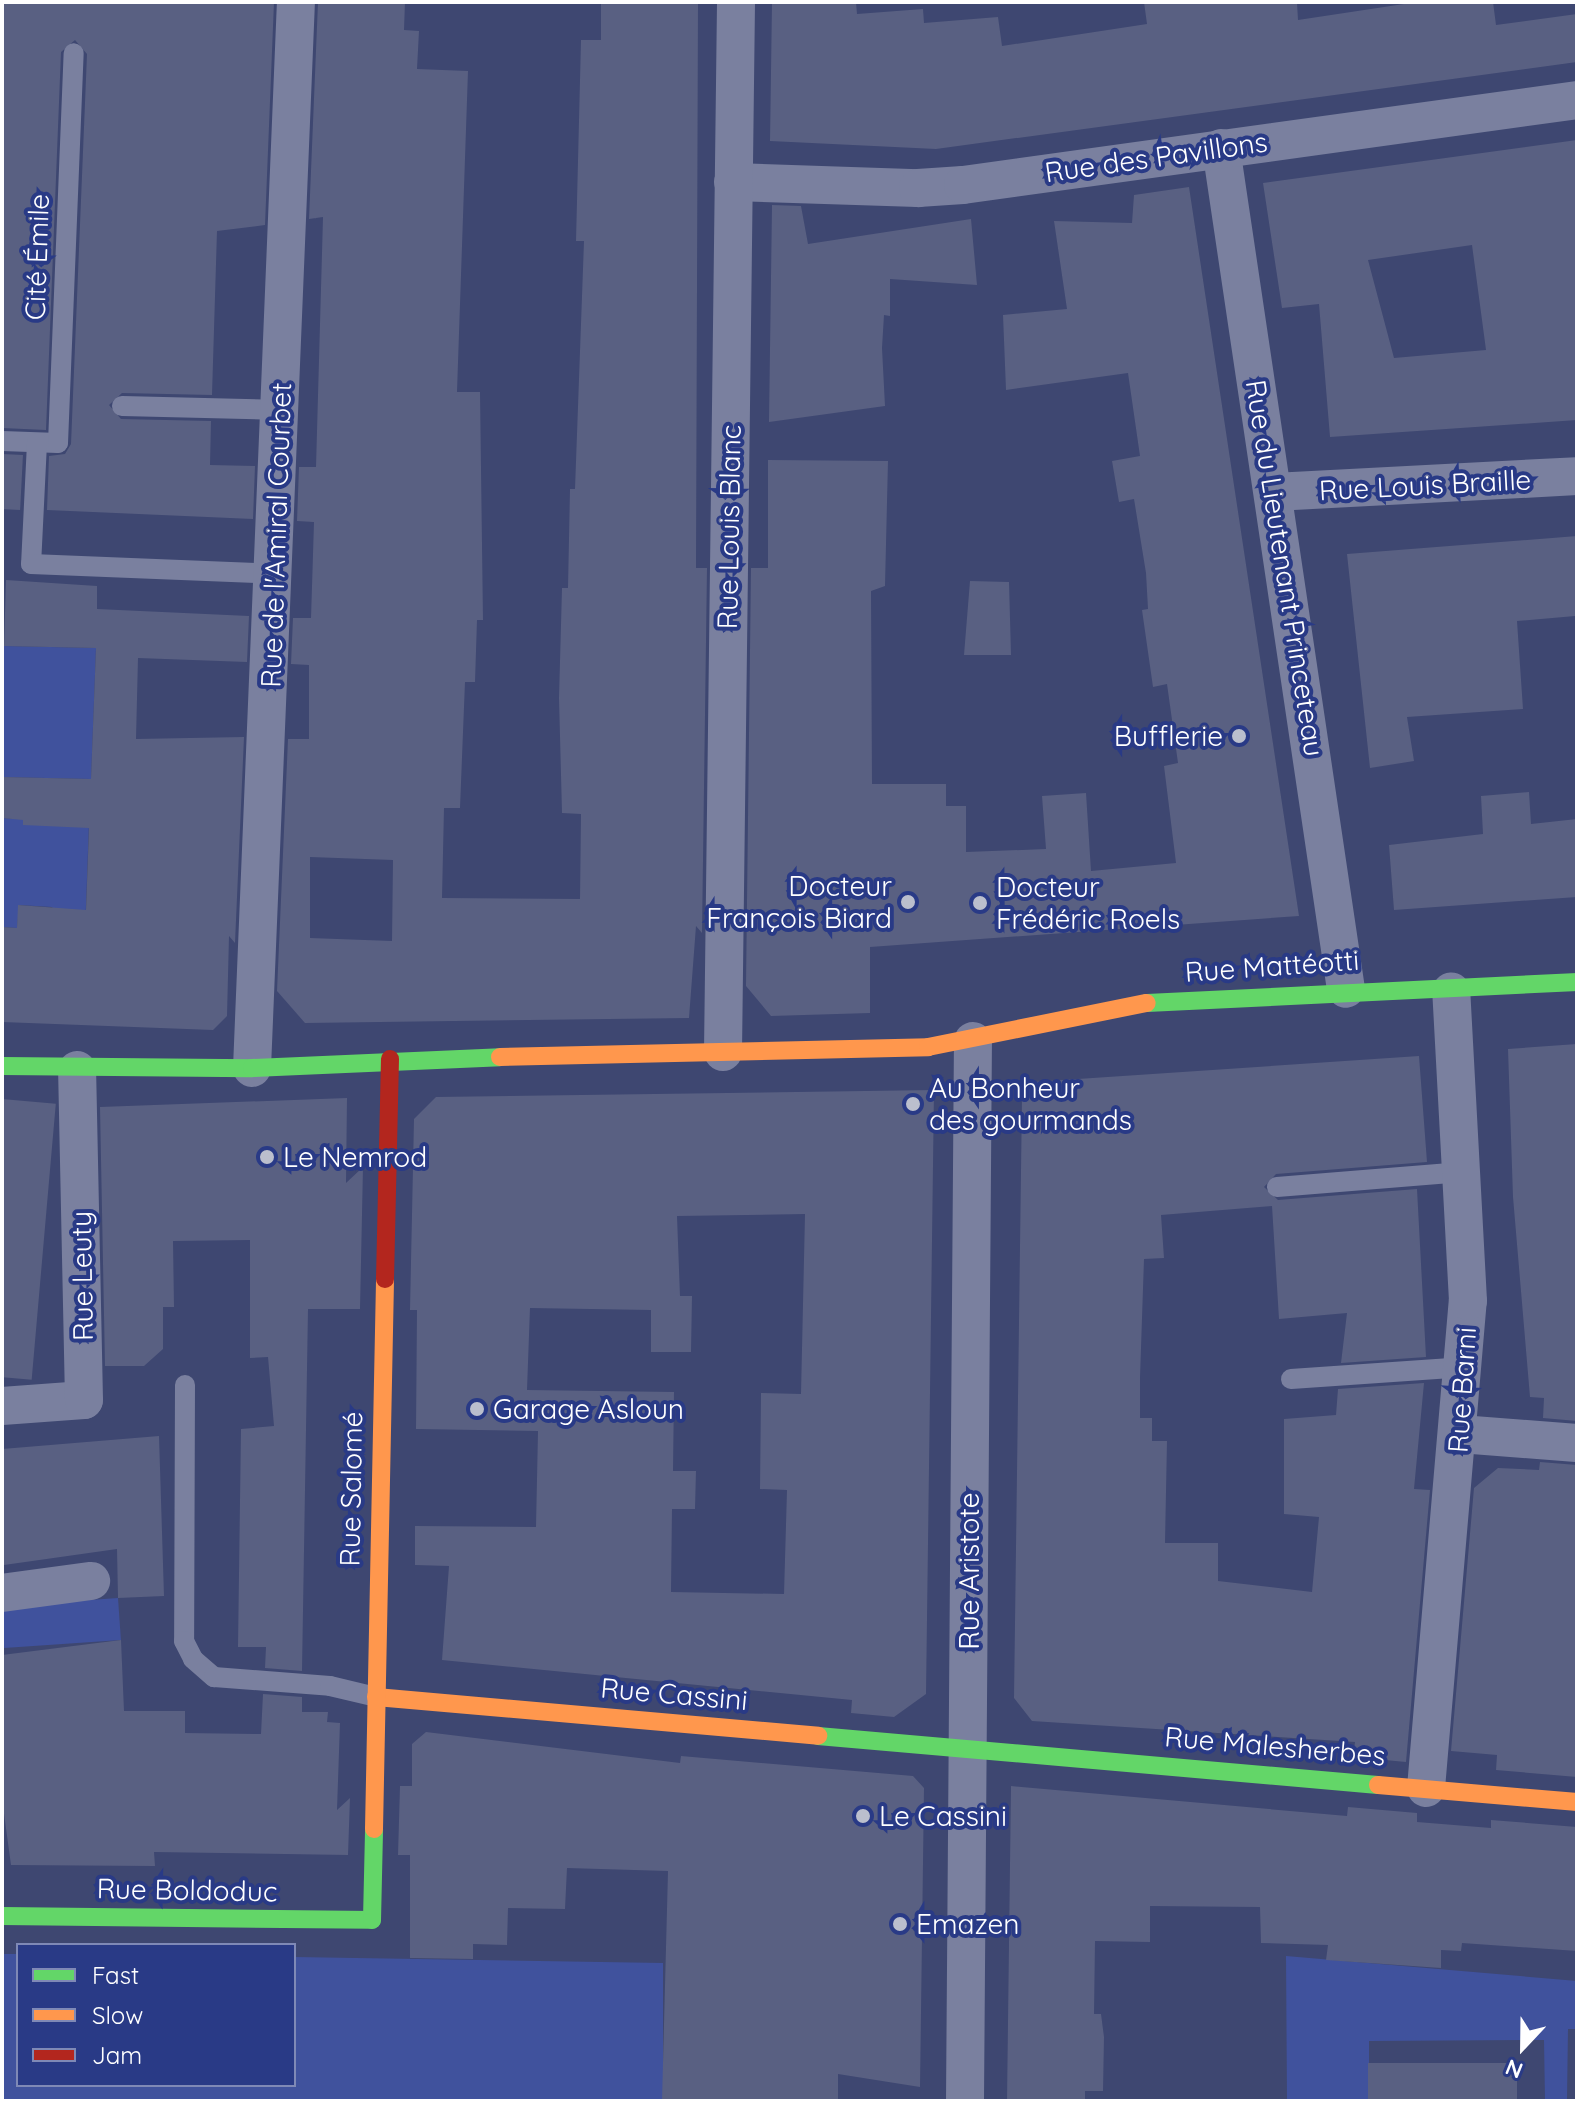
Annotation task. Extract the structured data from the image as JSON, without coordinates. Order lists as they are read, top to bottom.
{
  "streets": {
    "street": [
      "Rue des Pavillons",
      "Rue Louis Braille",
      "Rue Louis Blanc",
      "Rue de l'Amiral Courbet",
      "Rue du Lieutenant Princeteau",
      "Rue Mattéotti",
      "Rue Leuty",
      "Rue Barni",
      "Rue Salomé",
      "Rue Aristote",
      "Rue Cassini",
      "Rue Malesherbes",
      "Rue Boldoduc"
    ],
    "lane": ["Cité Émile"]
  },
  "crossings": [
    ["Rue des Pavillons", "Rue Louis Blanc"],
    ["Rue des Pavillons", "Rue du Lieutenant Princeteau"],
    ["Rue Louis Braille", "Rue du Lieutenant Princeteau"],
    ["Rue Louis Blanc", "Rue Mattéotti"],
    ["Rue de l'Amiral Courbet", "Rue Mattéotti"],
    ["Rue du Lieutenant Princeteau", "Rue Mattéotti"],
    ["Rue Mattéotti", "Rue Leuty"],
    ["Rue Mattéotti", "Rue Barni"],
    ["Rue Mattéotti", "Rue Salomé"],
    ["Rue Mattéotti", "Rue Aristote"],
    ["Rue Barni", "Rue Malesherbes"],
    ["Rue Salomé", "Rue Cassini"],
    ["Rue Salomé", "Rue Boldoduc"],
    ["Rue Aristote", "Rue Cassini"],
    ["Rue Aristote", "Rue Malesherbes"],
    ["Rue Cassini", "Rue Malesherbes"]
  ],
  "places": [
    "Bufflerie",
    "Docteur François Biard",
    "Docteur Frédéric Roels",
    "Au Bonheur des gourmands",
    "Le Nemrod",
    "Garage Asloun",
    "Le Cassini",
    "Emazen"
  ],
  "legend": ["Fast", "Slow", "Jam"],
  "north": "bottom"
}
